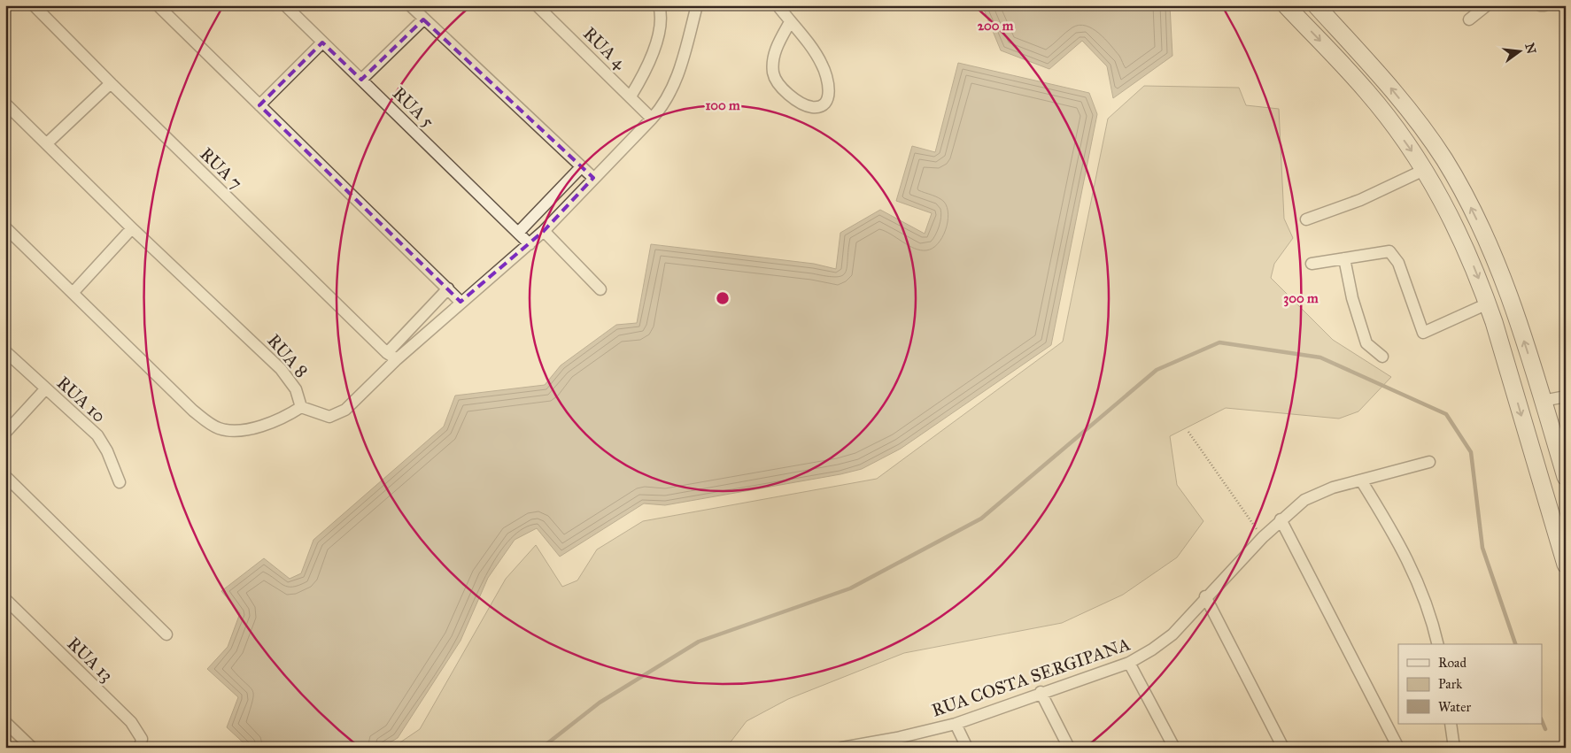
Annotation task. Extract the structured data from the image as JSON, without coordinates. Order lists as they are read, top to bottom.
{
  "streets": {
    "street": [
      "RUA 4",
      "RUA 5",
      "RUA 7",
      "RUA 8",
      "RUA 10",
      "RUA 13",
      "RUA COSTA SERGIPANA"
    ]
  },
  "legend": ["Road", "Park", "Water"],
  "north": "right",
  "rings": ["200 m", "100 m", "300 m"]
}
